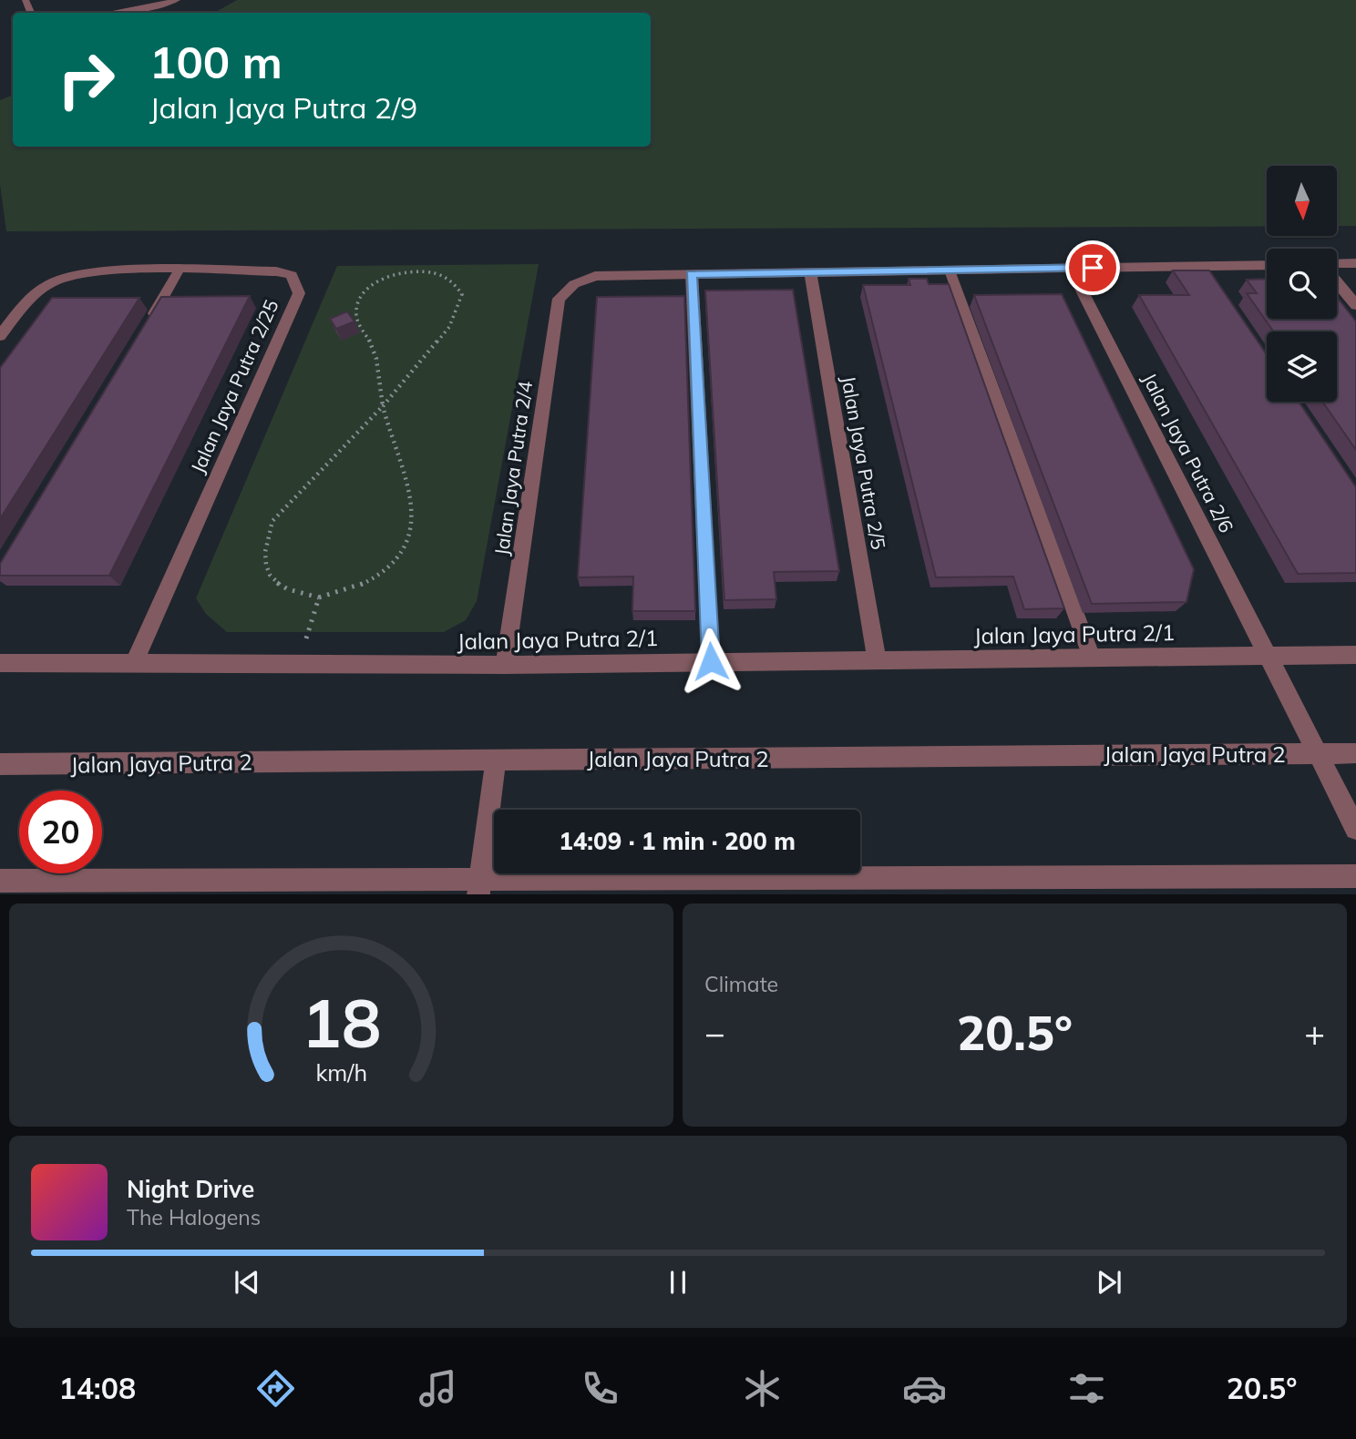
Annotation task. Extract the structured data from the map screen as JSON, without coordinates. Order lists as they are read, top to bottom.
{
  "streets": {
    "street": [
      "Jalan Jaya Putra 2/25",
      "Jalan Jaya Putra 2/6",
      "Jalan Jaya Putra 2/5",
      "Jalan Jaya Putra 2/4",
      "Jalan Jaya Putra 2/1",
      "Jalan Jaya Putra 2"
    ]
  },
  "crossings": [
    ["Jalan Jaya Putra 2/25", "Jalan Jaya Putra 2/1"],
    ["Jalan Jaya Putra 2/6", "Jalan Jaya Putra 2/1"],
    ["Jalan Jaya Putra 2/6", "Jalan Jaya Putra 2"],
    ["Jalan Jaya Putra 2/5", "Jalan Jaya Putra 2/1"],
    ["Jalan Jaya Putra 2/4", "Jalan Jaya Putra 2/1"]
  ],
  "north": "bottom",
  "page": {
    "turn": ["100 m", "Jalan Jaya Putra 2/9"],
    "limit": "20",
    "trip": "14:09 · 1 min · 200 m",
    "tile": "Climate",
    "heat": ["−", "20.5°", "+"],
    "song": ["Night Drive", "The Halogens"],
    "tabs": ["14:08", "20.5°"],
    "gauge": ["18", "km/h"]
  }
}
